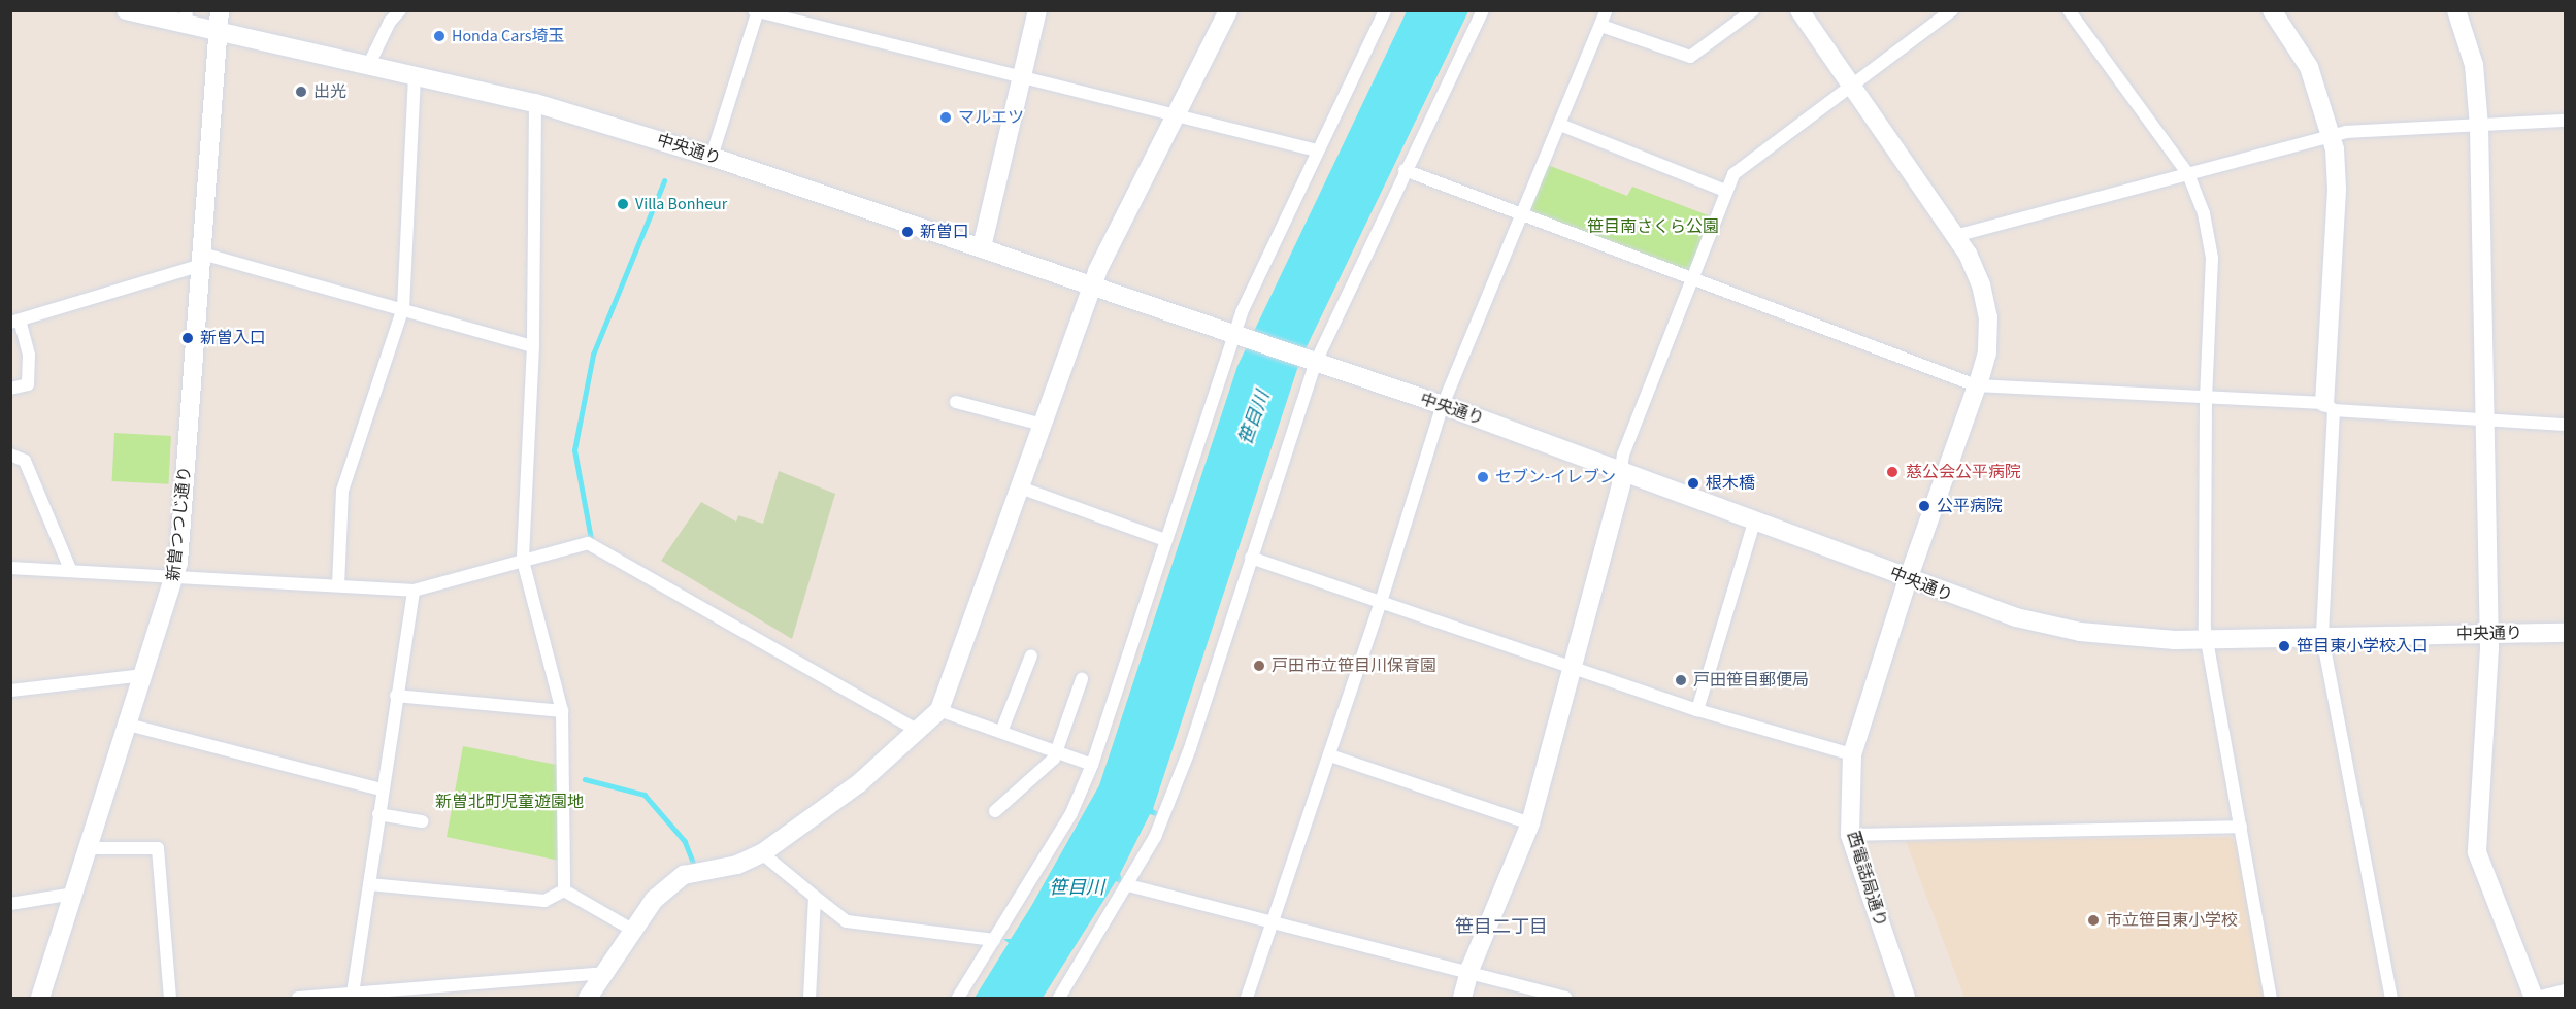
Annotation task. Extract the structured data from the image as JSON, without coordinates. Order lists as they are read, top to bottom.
{
  "streets": {
    "street": ["中央通り", "新曽つつじ通り", "西電話局通り"]
  },
  "crossings": [
    ["中央通り", "新曽つつじ通り"],
    ["中央通り", "西電話局通り"]
  ],
  "districts": ["笹目二丁目"],
  "water": ["笹目川"],
  "parks": ["笹目南さくら公園", "新曽北町児童遊園地"],
  "places": [
    "Honda Cars埼玉",
    "出光",
    "マルエツ",
    "Villa Bonheur",
    "新曽口",
    "新曽入口",
    "慈公会公平病院",
    "セブン-イレブン",
    "根木橋",
    "公平病院",
    "笹目東小学校入口",
    "戸田市立笹目川保育園",
    "戸田笹目郵便局",
    "市立笹目東小学校"
  ]
}
